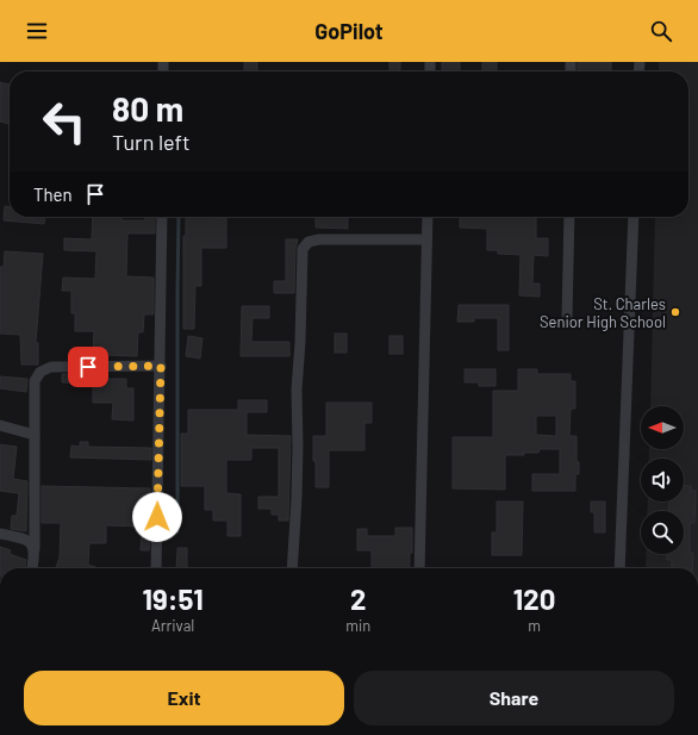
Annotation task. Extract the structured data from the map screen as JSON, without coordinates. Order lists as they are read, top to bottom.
{
  "places": ["St. Charles Senior High School"],
  "north": "left",
  "page": {
    "header": "GoPilot",
    "turn": ["80 m", "Turn left"],
    "then": "Then",
    "eta": [
      "19:51",
      "Arrival",
      "2",
      "min",
      "120",
      "m"
    ],
    "buttons": ["Exit", "Share"]
  }
}
